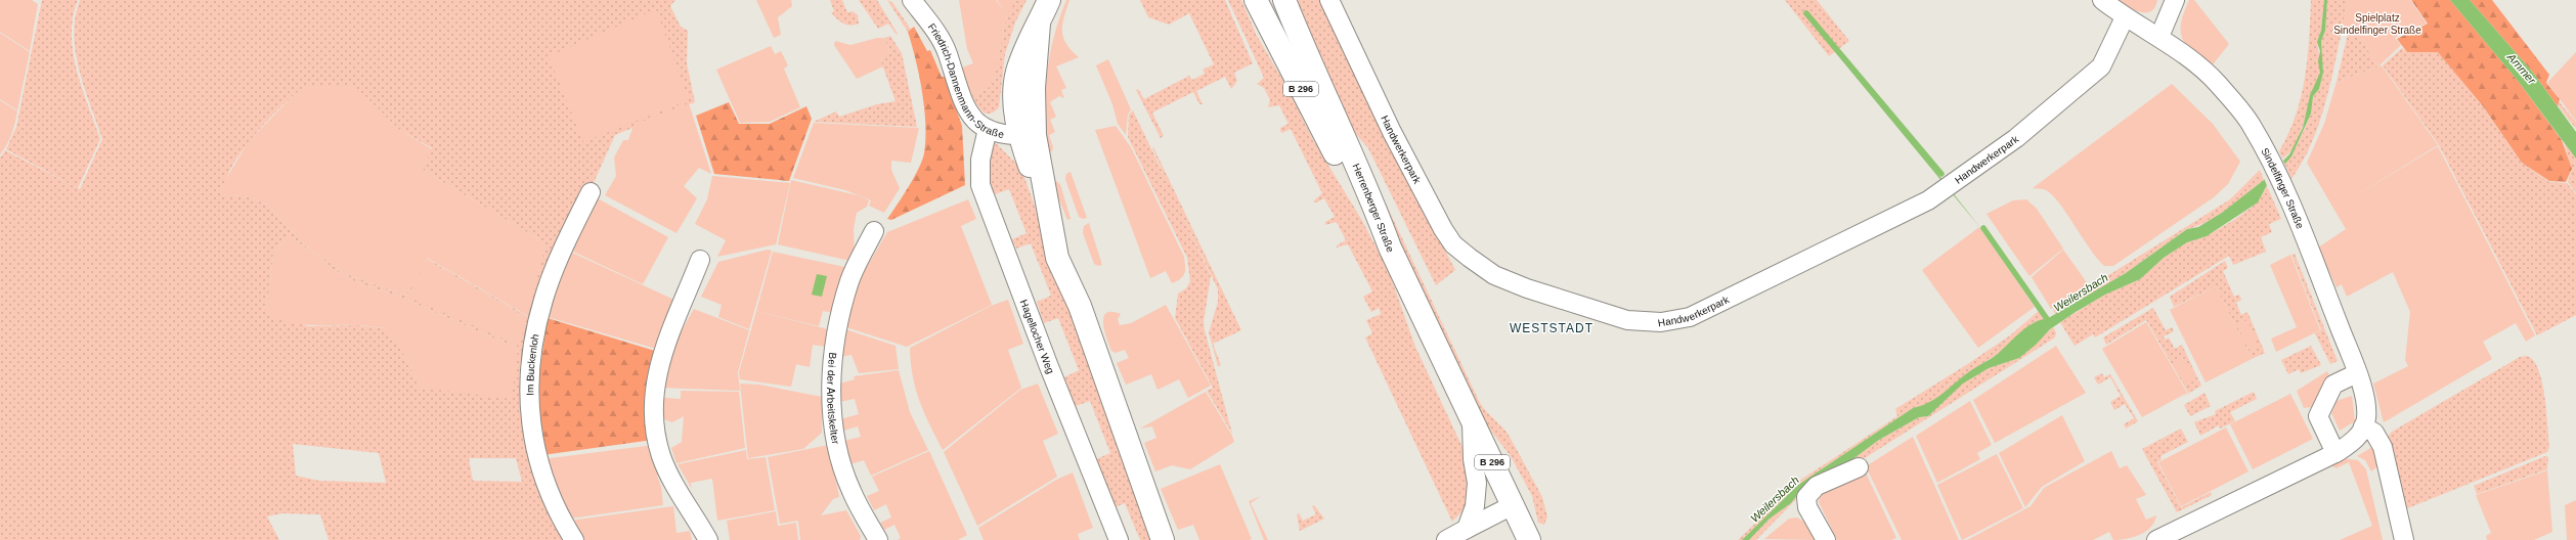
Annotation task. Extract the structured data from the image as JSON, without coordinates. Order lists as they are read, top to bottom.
{
  "streets": {
    "main road": ["B 296", "Herrenberger Straße"],
    "street": [
      "Friedrich-Dannenmann-Straße",
      "Handwerkerpark",
      "Sindelfinger Straße",
      "Hagellocher Weg",
      "Im Buckenloh",
      "Bei der Arbeitskelter"
    ]
  },
  "crossings": [
    ["Friedrich-Dannenmann-Straße", "Hagellocher Weg"],
    ["B 296", "Herrenberger Straße"],
    ["Handwerkerpark", "Sindelfinger Straße"]
  ],
  "districts": ["WESTSTADT"],
  "water": ["Ammer", "Weilersbach"],
  "parks": ["Spielplatz Sindelfinger Straße"]
}
